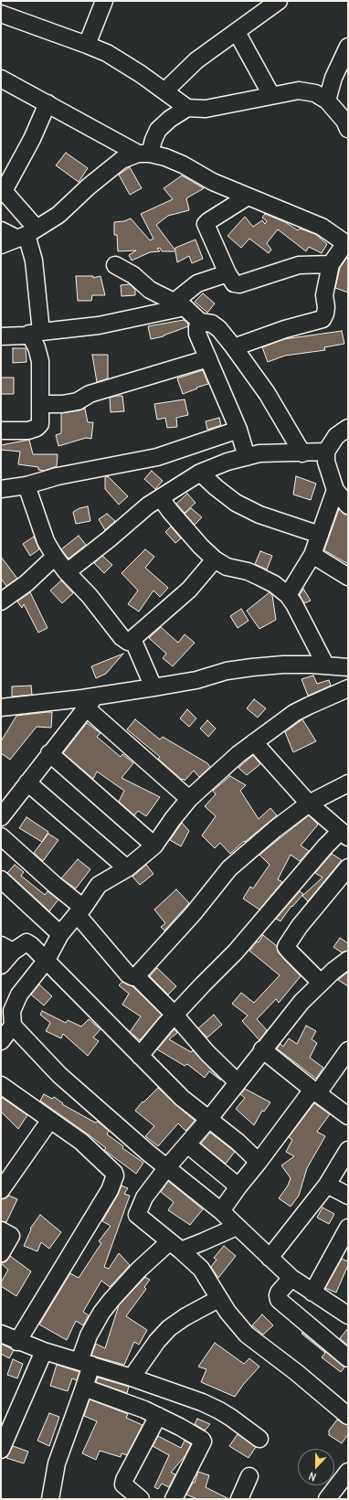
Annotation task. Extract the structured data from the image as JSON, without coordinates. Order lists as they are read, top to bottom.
{
  "north": "bottom"
}
